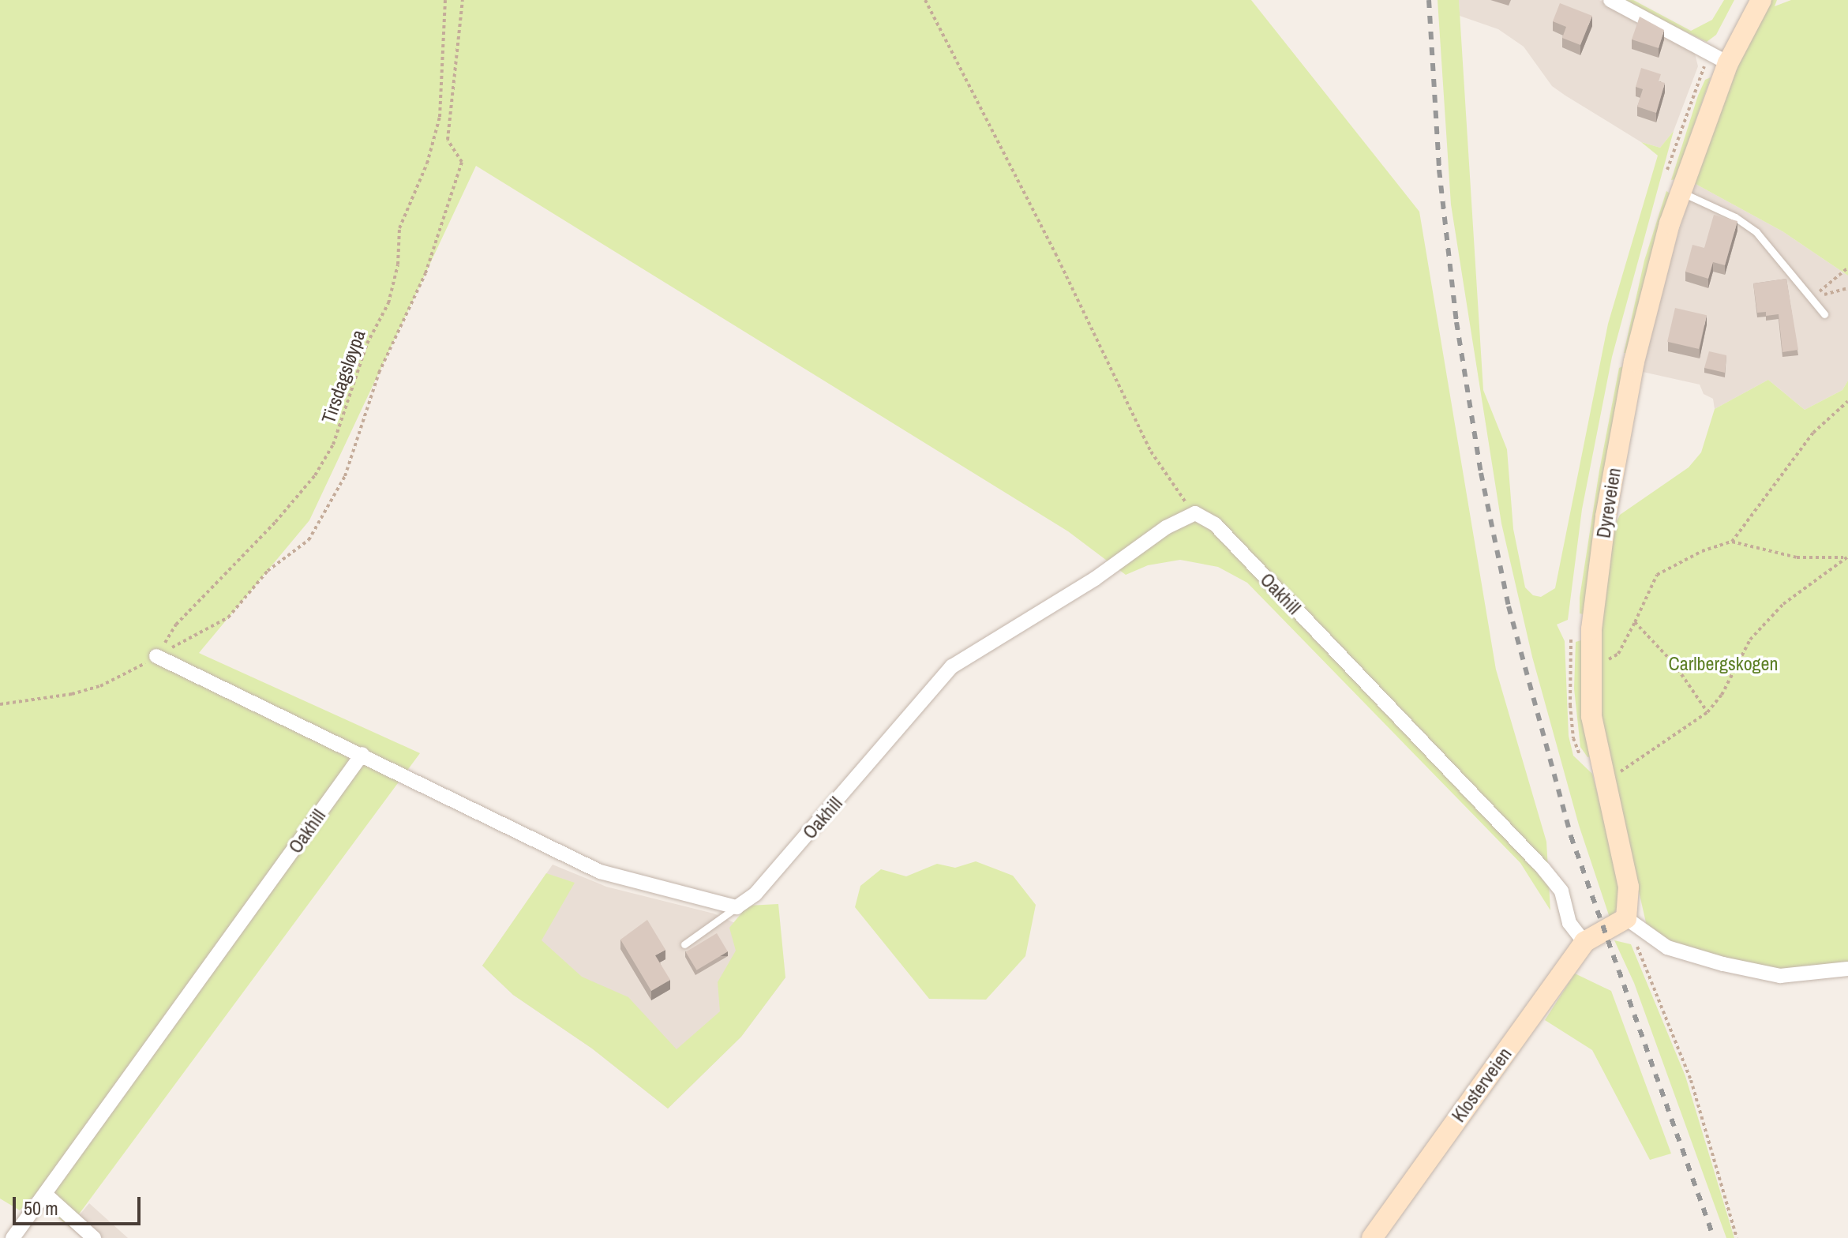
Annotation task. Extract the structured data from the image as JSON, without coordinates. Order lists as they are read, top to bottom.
{
  "streets": {
    "main road": ["Dyreveien", "Klosterveien"],
    "street": ["Oakhill"],
    "path": ["Tirsdagsløypa"]
  },
  "crossings": [
    ["Oakhill", "Klosterveien"]
  ],
  "parks": ["Carlbergskogen"],
  "scale_bar": "50 m"
}
